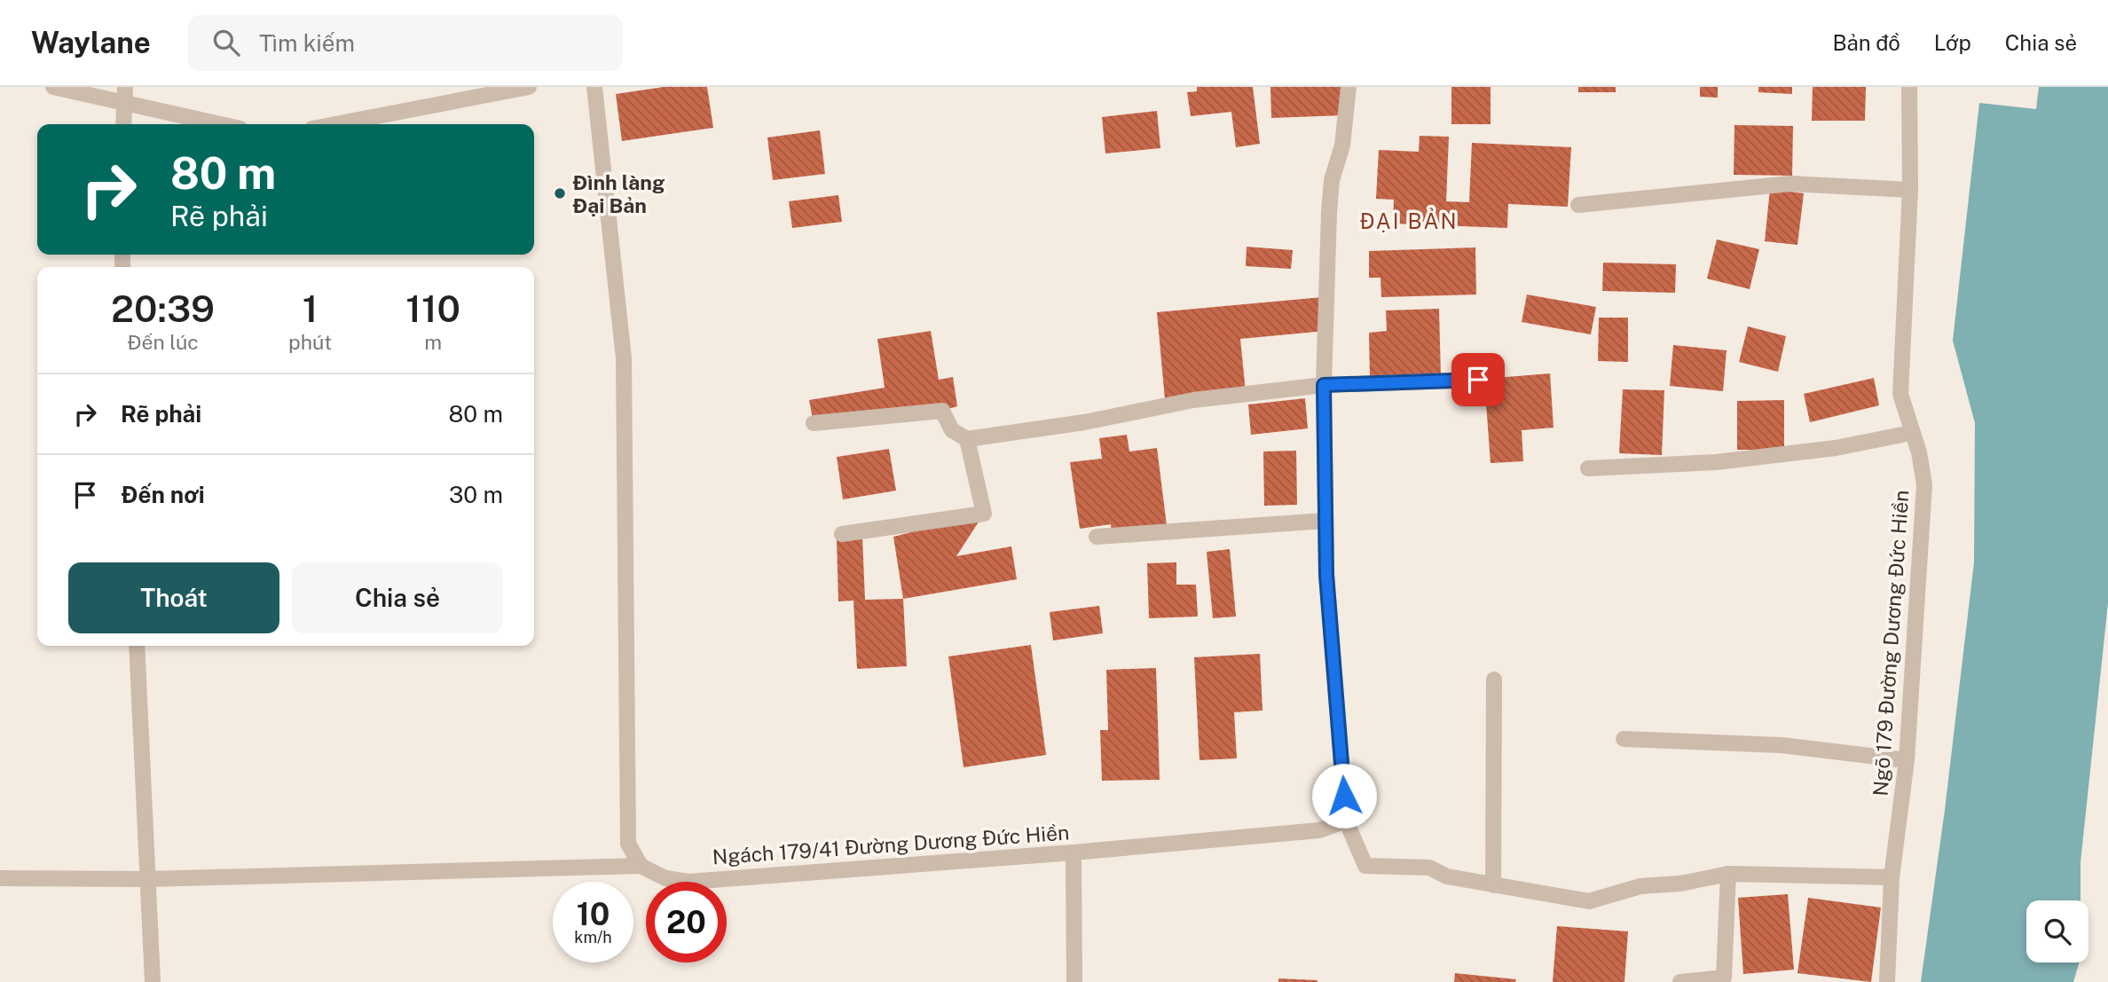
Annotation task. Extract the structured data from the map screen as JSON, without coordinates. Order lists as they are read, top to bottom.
{
  "streets": {
    "street": ["Ngõ 179 Đường Dương Đức Hiền", "Ngách 179/41 Đường Dương Đức Hiền"]
  },
  "districts": ["ĐẠI BẢN"],
  "places": ["Đình làng Đại Bản"],
  "page": {
    "header": "Waylane",
    "search": "Tìm kiếm",
    "nav": ["Bản đồ", "Lớp", "Chia sẻ"],
    "turn": ["80 m", "Rẽ phải"],
    "eta": [
      "20:39",
      "Đến lúc",
      "1",
      "phút",
      "110",
      "m"
    ],
    "list": [
      {
        "name": "Rẽ phải",
        "value": "80 m"
      },
      {
        "name": "Đến nơi",
        "value": "30 m"
      }
    ],
    "buttons": ["Thoát", "Chia sẻ"],
    "speed": "10 km/h",
    "limit": "20"
  }
}
